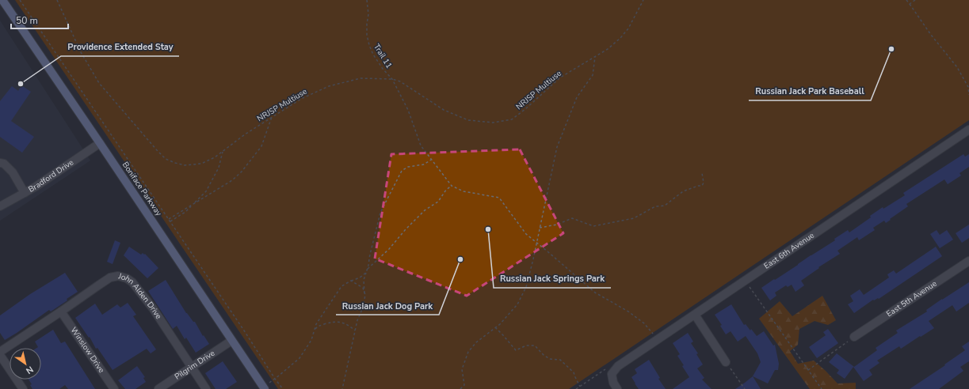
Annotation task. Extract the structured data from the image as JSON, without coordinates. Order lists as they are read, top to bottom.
{
  "streets": {
    "main road": ["Boniface Parkway"],
    "street": [
      "Bradford Drive",
      "East 6th Avenue",
      "John Alden Drive",
      "East 5th Avenue",
      "Winslow Drive",
      "Pilgrim Drive"
    ],
    "path": ["Trail 11", "NRJSP Multiuse"]
  },
  "crossings": [
    ["Trail 11", "NRJSP Multiuse"],
    ["Bradford Drive", "Boniface Parkway"],
    ["Boniface Parkway", "Pilgrim Drive"],
    ["John Alden Drive", "Winslow Drive"],
    ["John Alden Drive", "Pilgrim Drive"]
  ],
  "places": [
    "Russian Jack Park Baseball",
    "Providence Extended Stay",
    "Russian Jack Springs Park",
    "Russian Jack Dog Park"
  ],
  "scale_bar": "50 m",
  "north": "bottom right"
}
